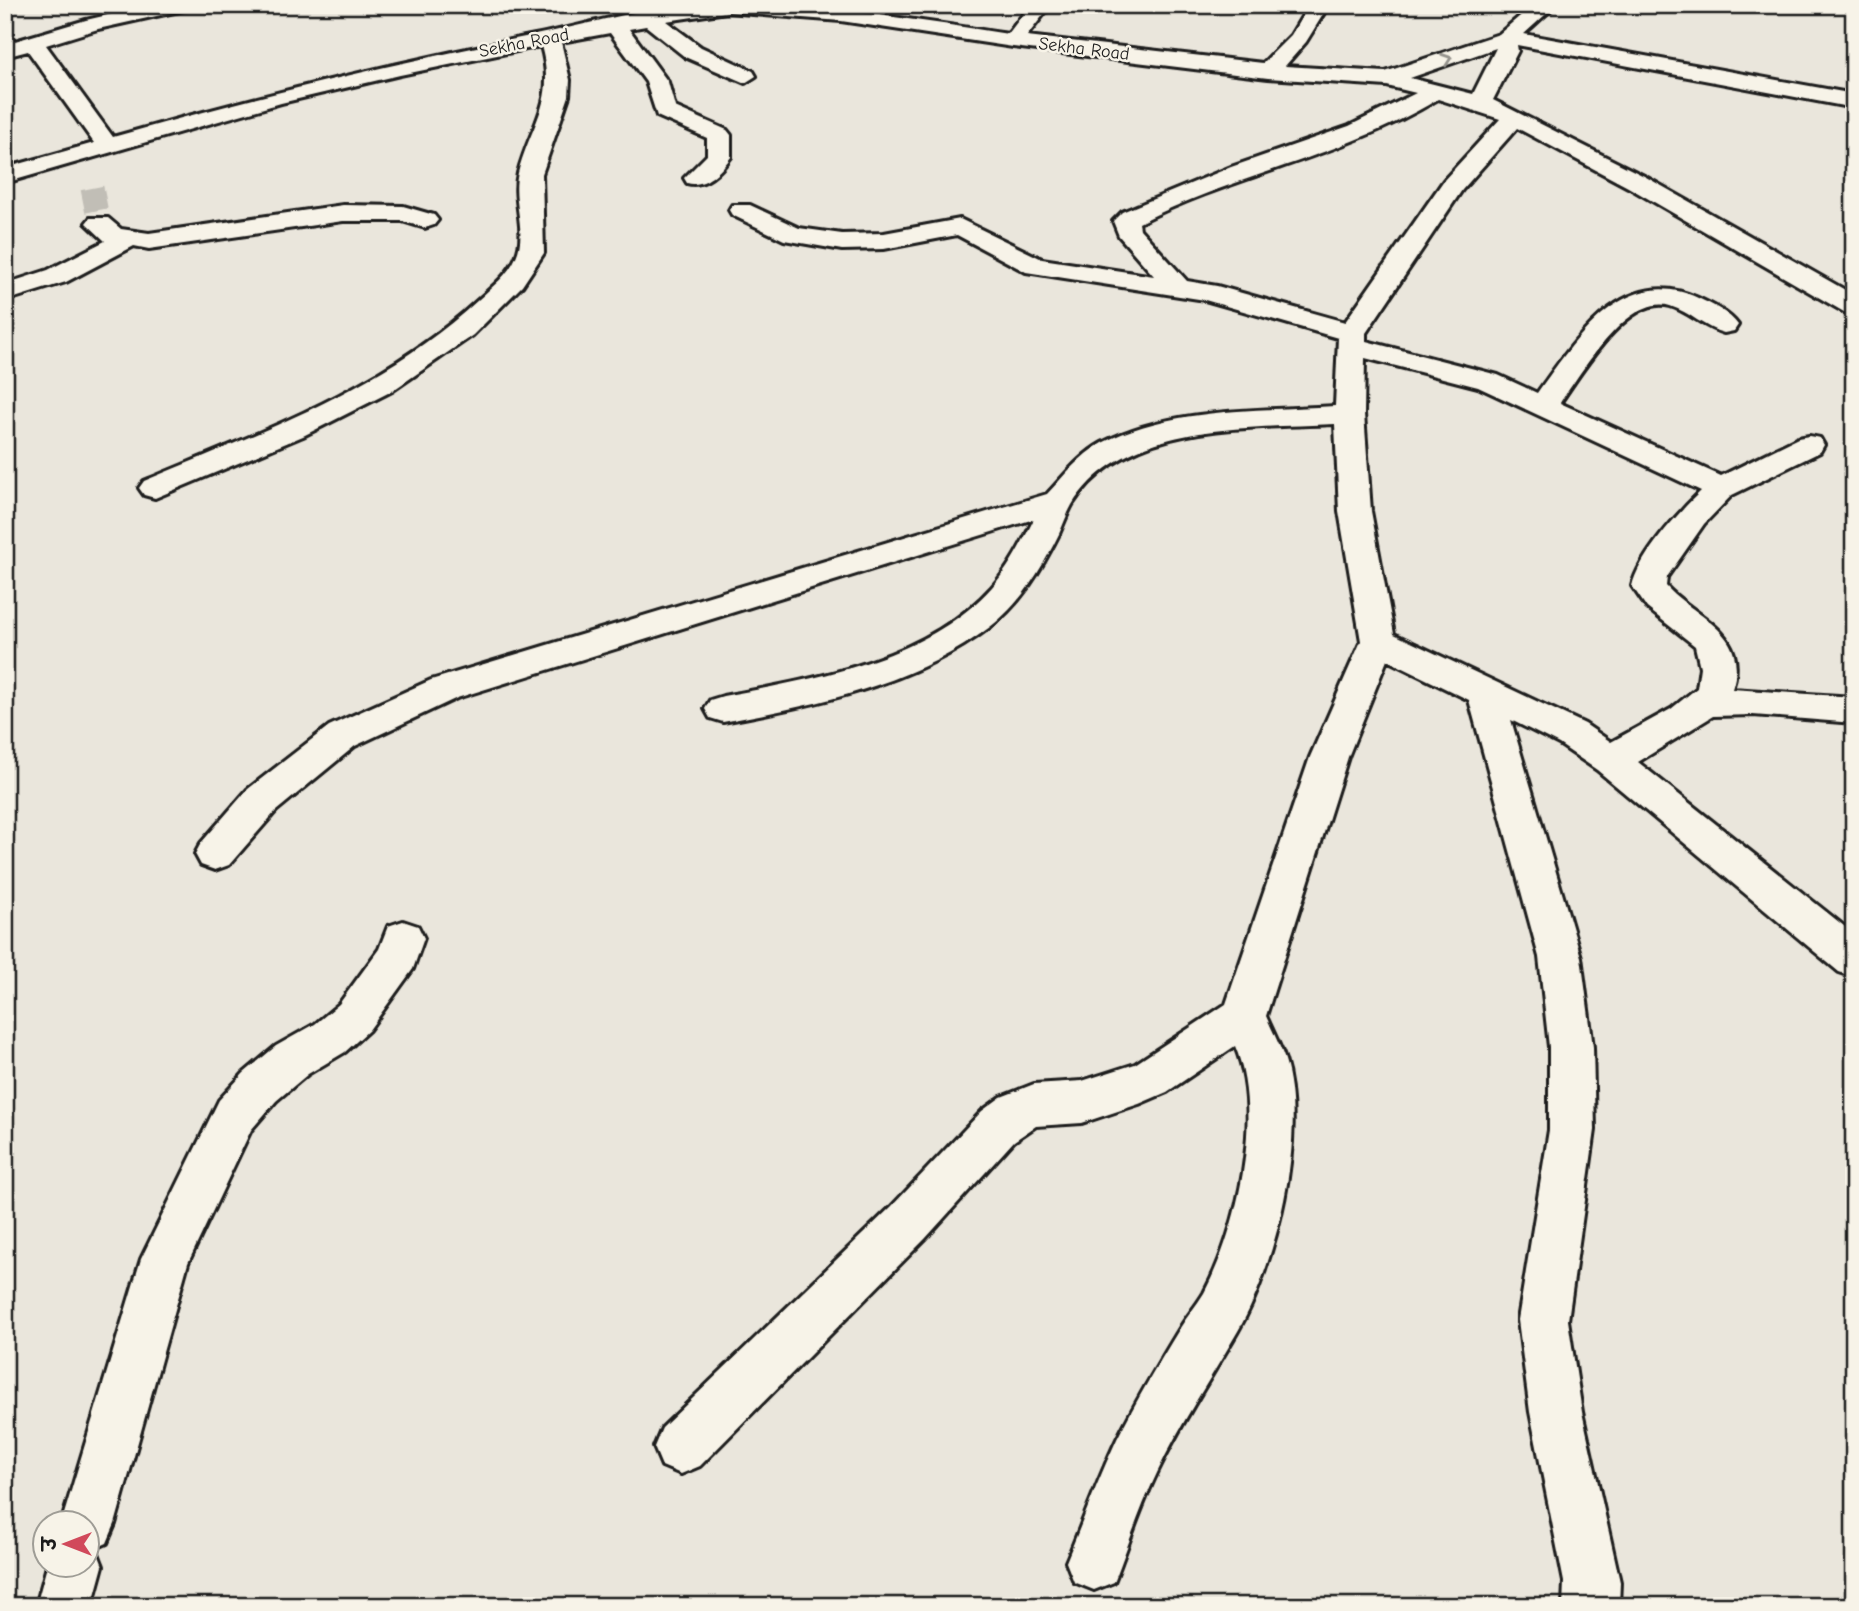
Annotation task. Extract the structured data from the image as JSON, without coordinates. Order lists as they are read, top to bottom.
{
  "streets": {
    "street": ["Sekha Road"]
  },
  "north": "left"
}
